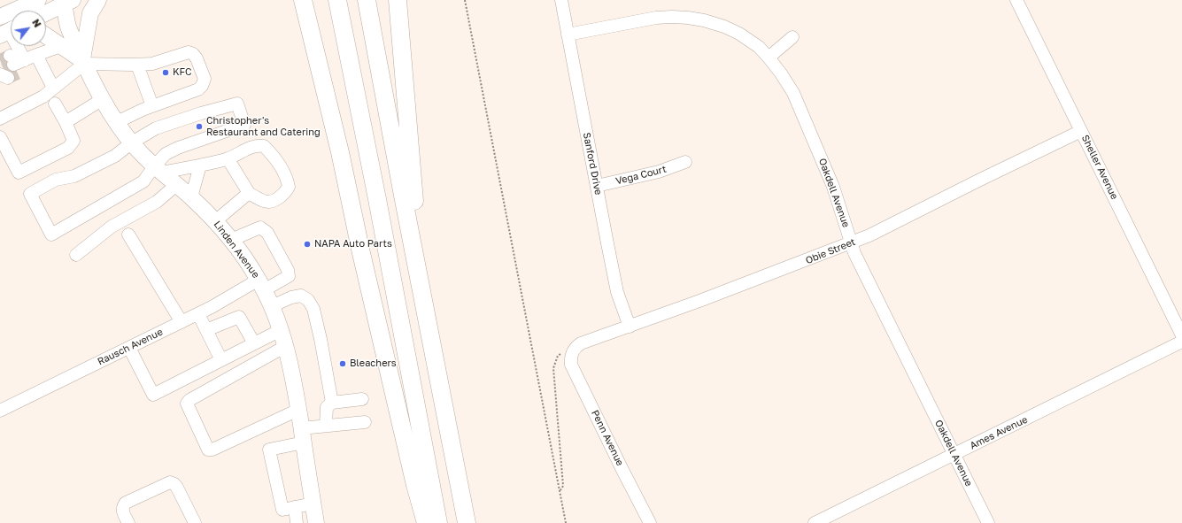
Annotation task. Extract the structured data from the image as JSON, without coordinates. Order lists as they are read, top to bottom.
{
  "streets": {
    "main road": ["Linden Avenue"],
    "street": [
      "Sanford Drive",
      "Sheller Avenue",
      "Vega Court",
      "Oakdell Avenue",
      "Obie Street",
      "Rausch Avenue",
      "Ames Avenue",
      "Penn Avenue"
    ]
  },
  "crossings": [
    ["Sanford Drive", "Vega Court"],
    ["Sanford Drive", "Oakdell Avenue"],
    ["Sanford Drive", "Obie Street"],
    ["Sheller Avenue", "Obie Street"],
    ["Oakdell Avenue", "Obie Street"],
    ["Oakdell Avenue", "Ames Avenue"],
    ["Linden Avenue", "Rausch Avenue"],
    ["Obie Street", "Penn Avenue"]
  ],
  "places": [
    "KFC",
    "Christopher's Restaurant and Catering",
    "NAPA Auto Parts",
    "Bleachers"
  ],
  "north": "top right"
}
